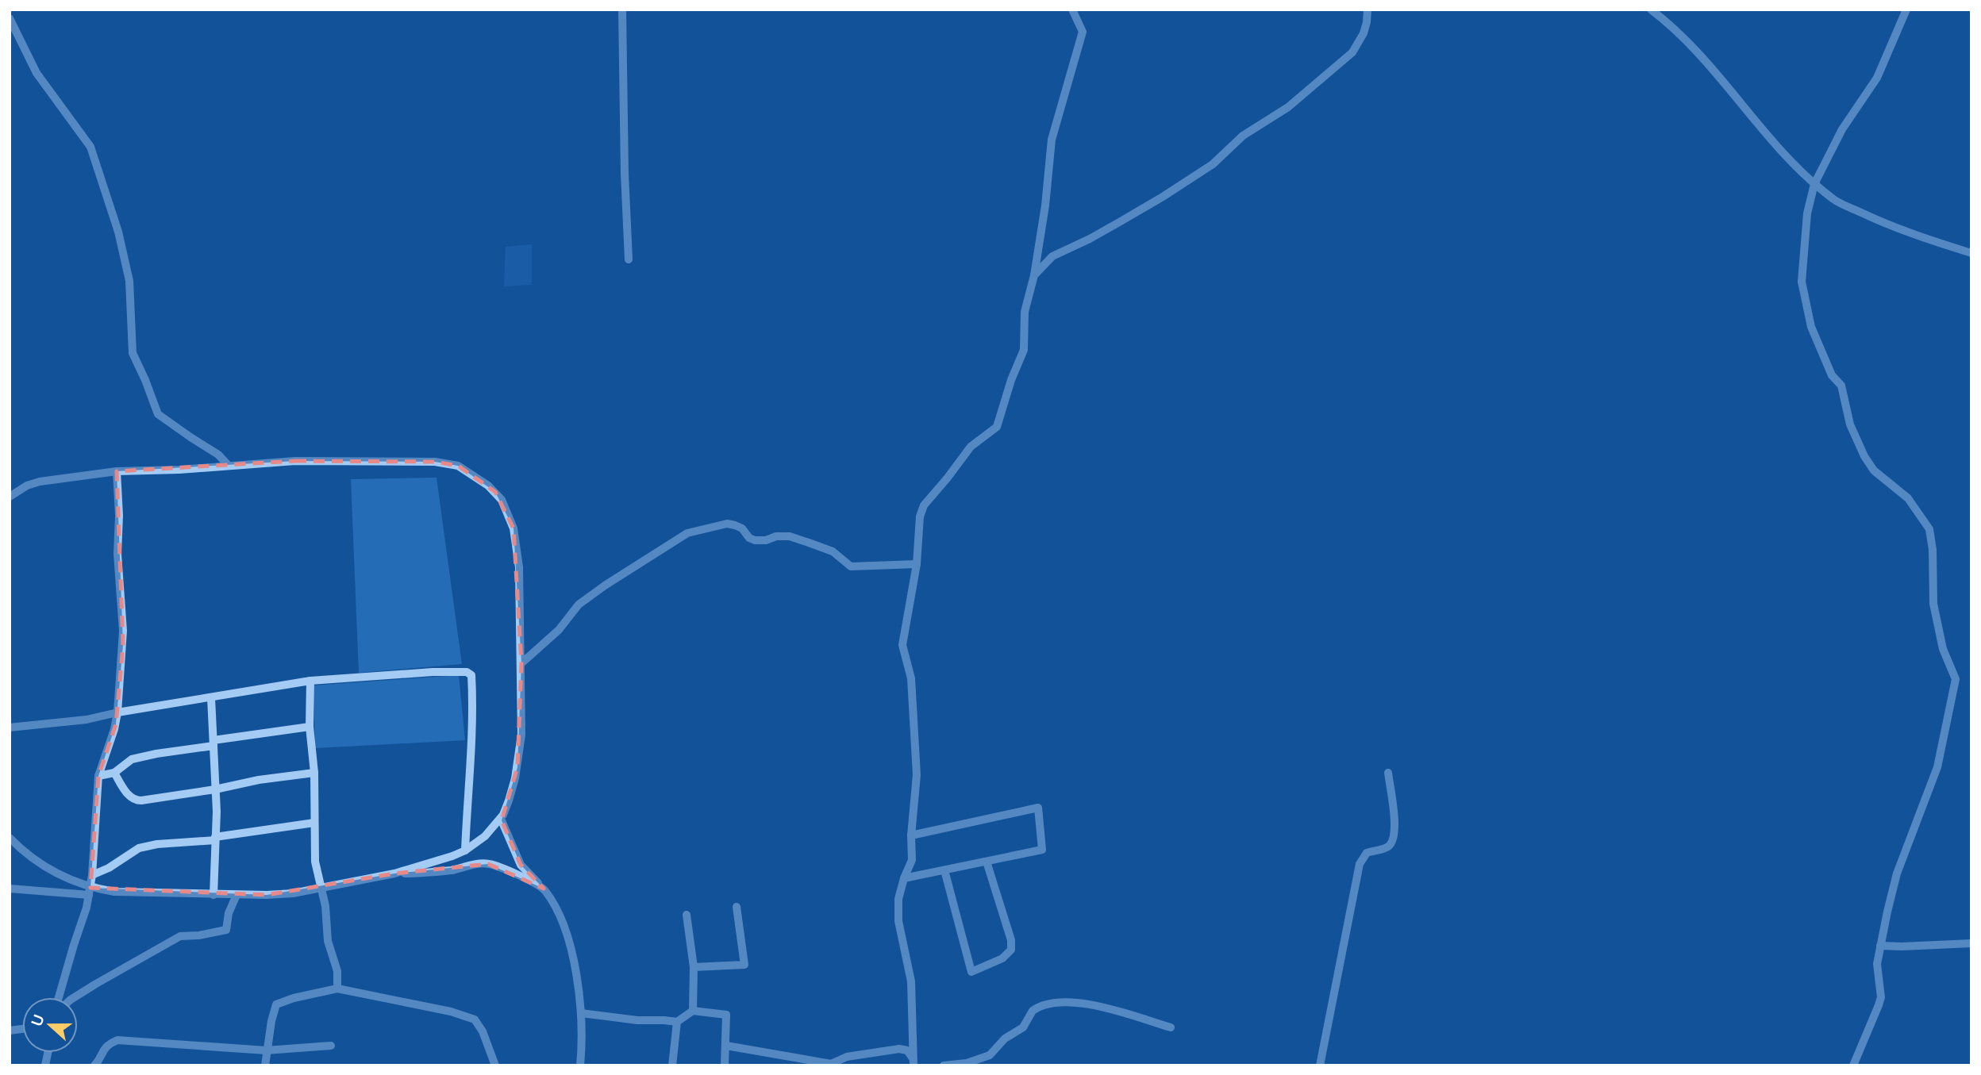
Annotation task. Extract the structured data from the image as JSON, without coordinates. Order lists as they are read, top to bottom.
{
  "north": "left"
}
